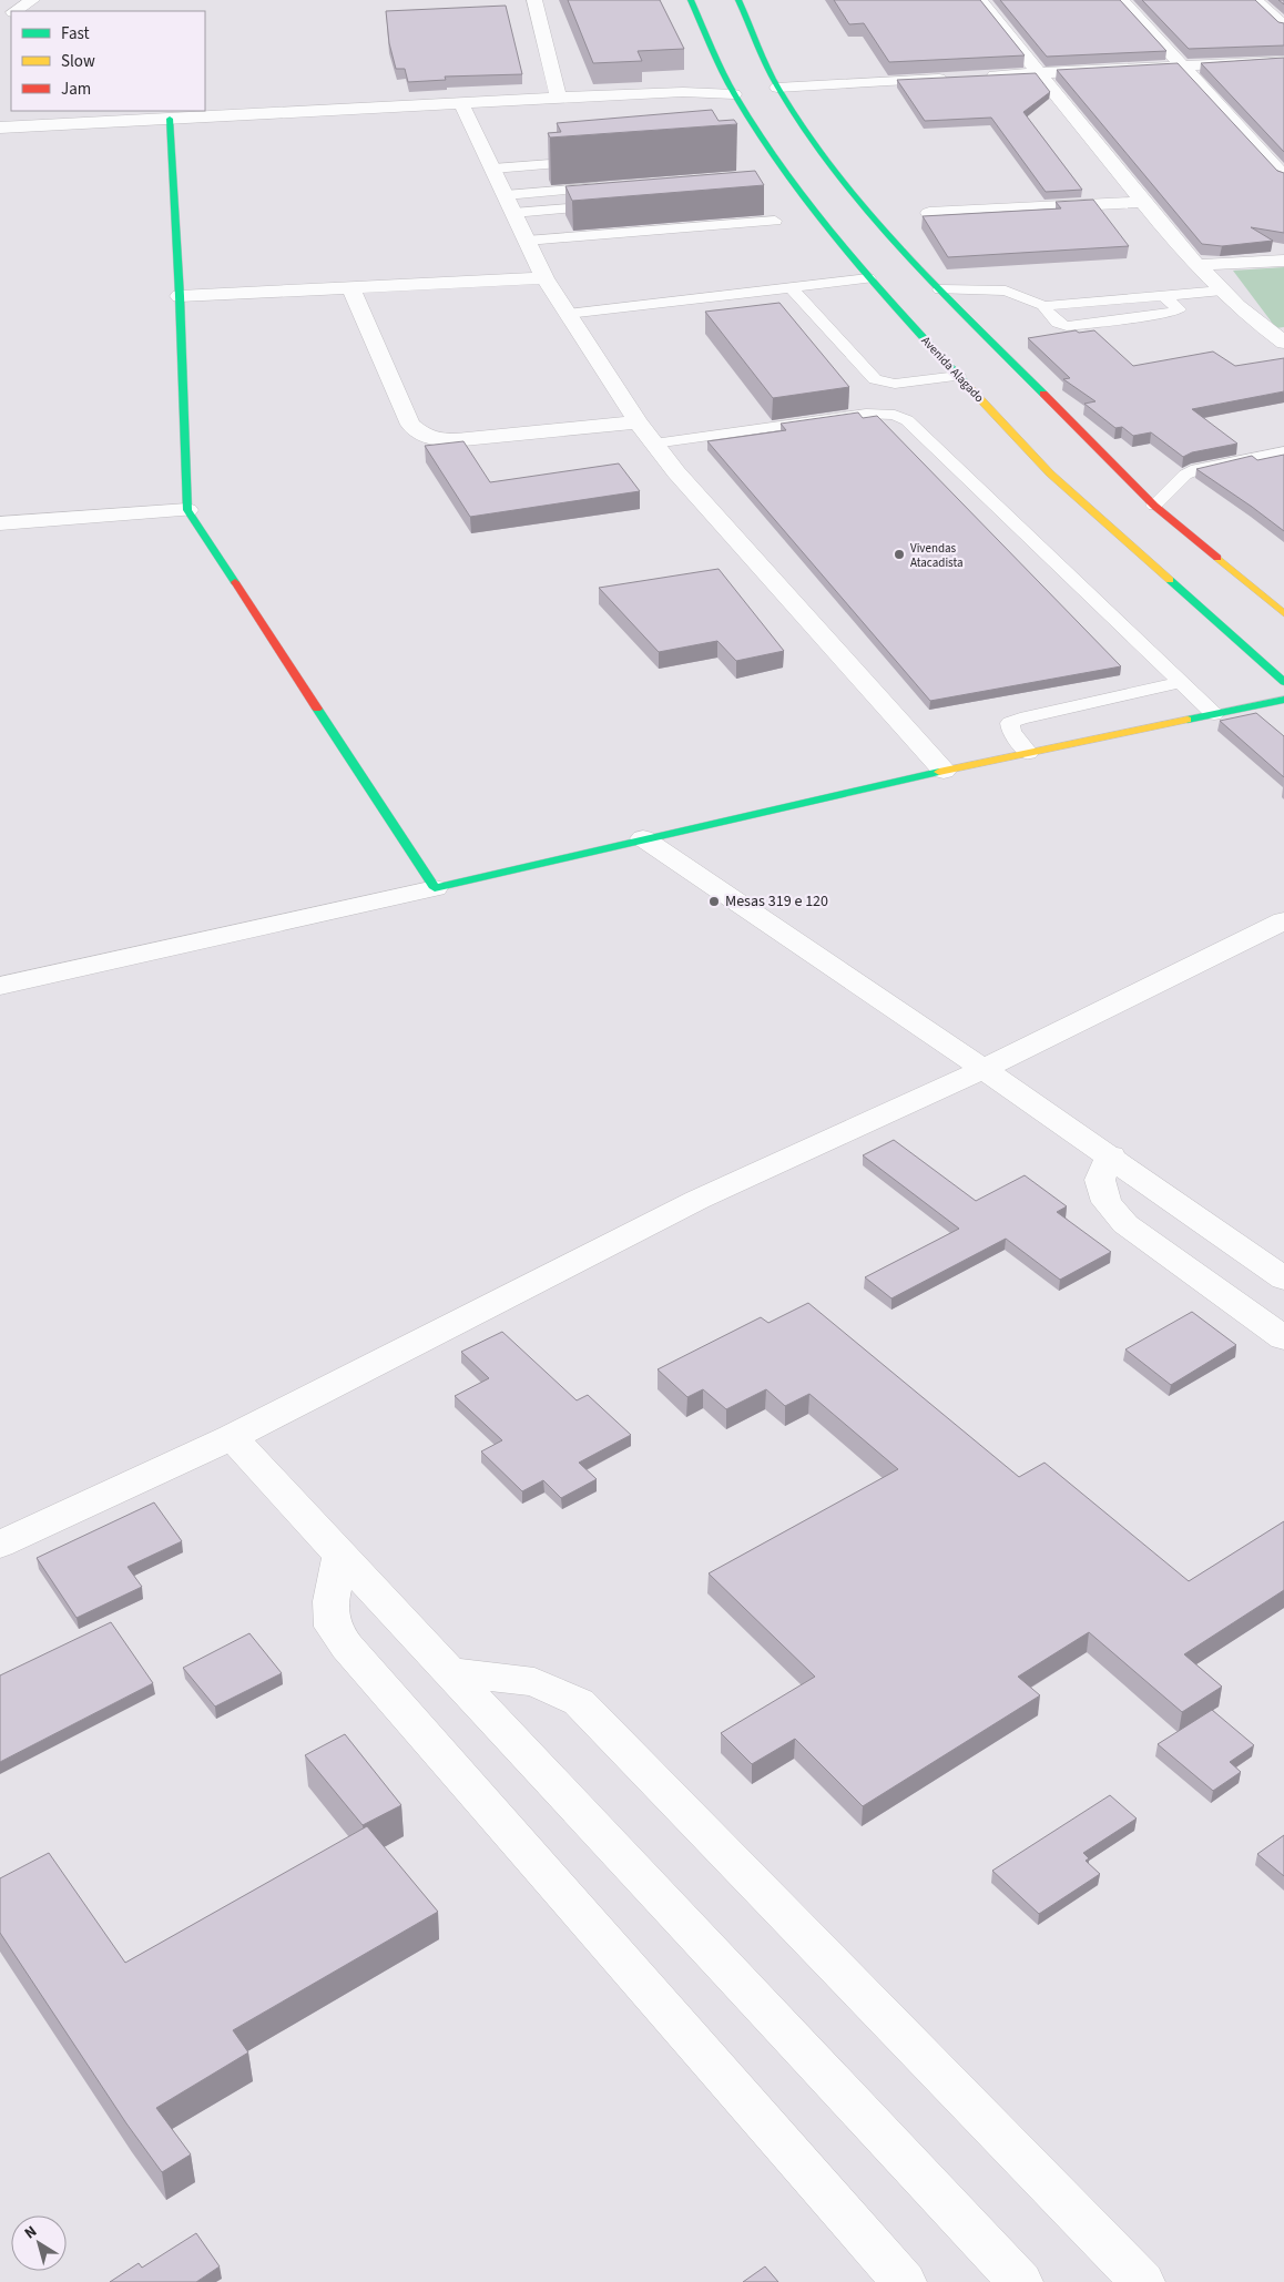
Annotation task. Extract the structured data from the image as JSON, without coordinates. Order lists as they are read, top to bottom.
{
  "streets": {
    "main road": ["Avenida Alagado"]
  },
  "places": ["Vivendas Atacadista", "Mesas 319 e 120"],
  "legend": ["Fast", "Slow", "Jam"],
  "north": "top left"
}
